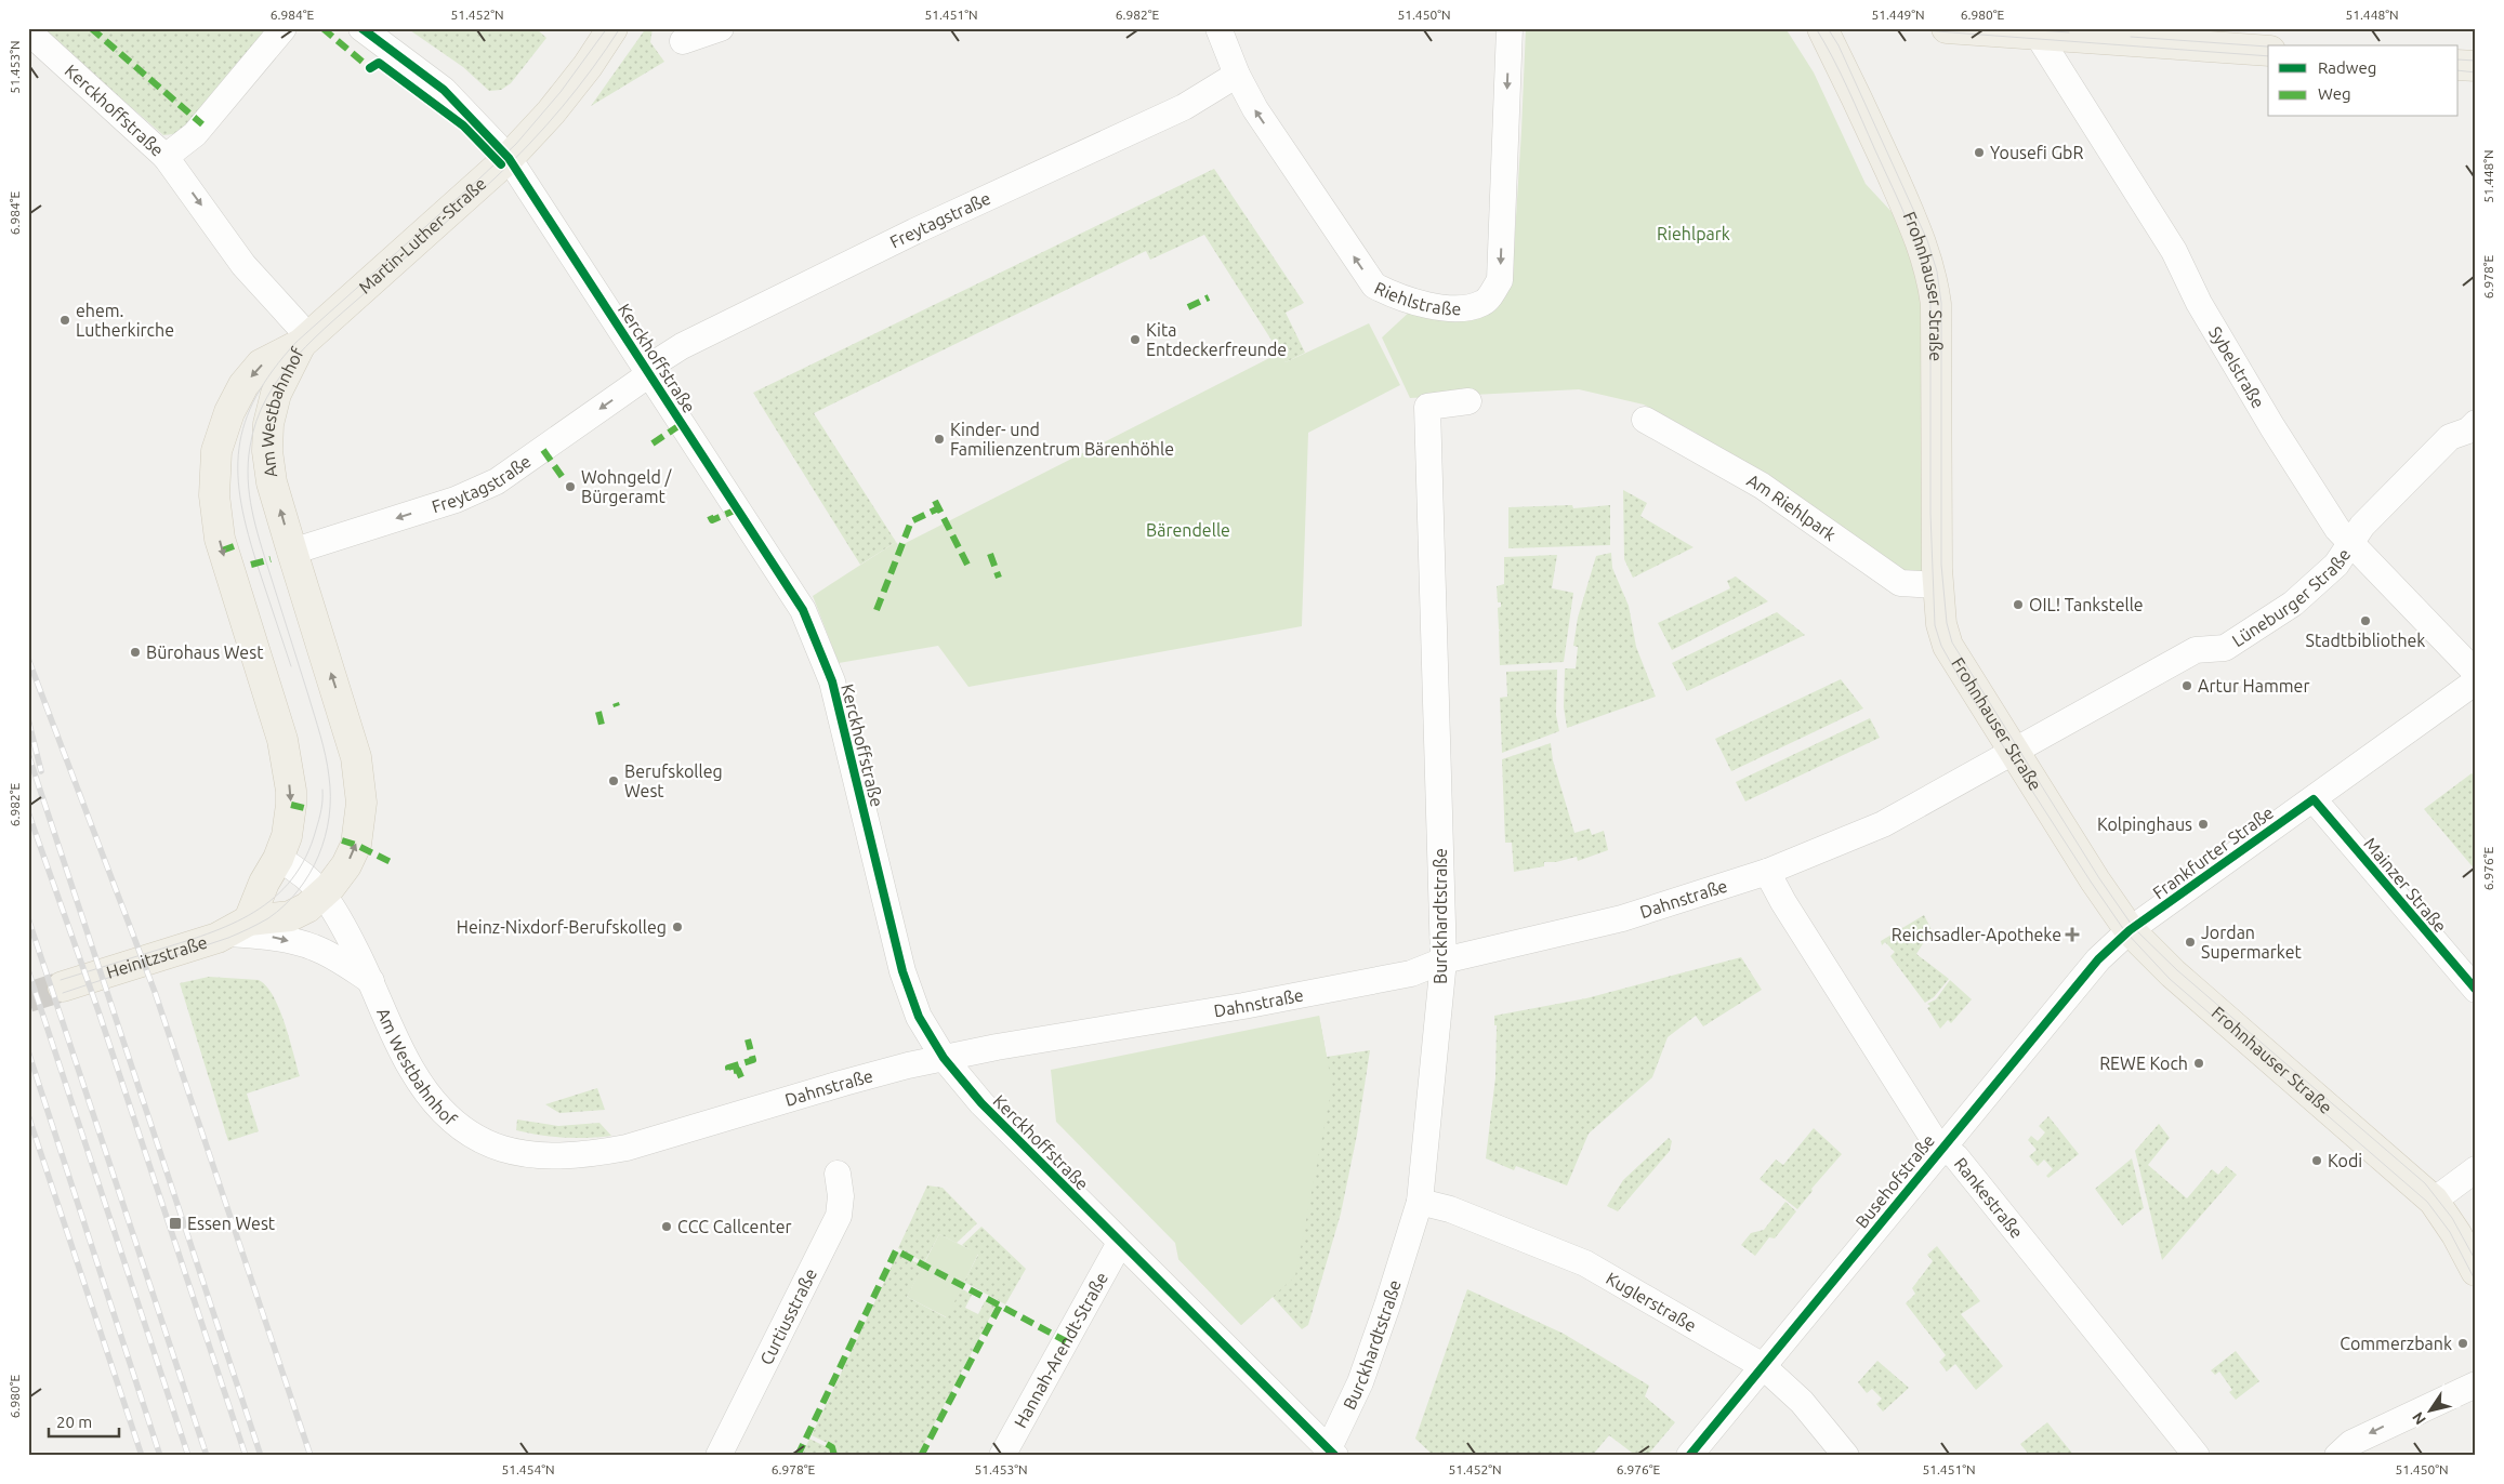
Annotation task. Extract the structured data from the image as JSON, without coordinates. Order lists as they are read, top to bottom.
{
  "streets": {
    "main road": [
      "Martin-Luther-Straße",
      "Frohnhauser Straße",
      "Am Westbahnhof",
      "Heinitzstraße"
    ],
    "street": [
      "Kerckhoffstraße",
      "Freytagstraße",
      "Riehlstraße",
      "Sybelstraße",
      "Am Riehlpark",
      "Lüneburger Straße",
      "Frankfurter Straße",
      "Mainzer Straße",
      "Dahnstraße",
      "Burckhardtstraße",
      "Busehofstraße",
      "Rankestraße",
      "Kuglerstraße",
      "Curtiusstraße",
      "Hannah-Arendt-Straße"
    ]
  },
  "crossings": [
    ["Kerckhoffstraße", "Freytagstraße"],
    ["Kerckhoffstraße", "Martin-Luther-Straße"],
    ["Kerckhoffstraße", "Dahnstraße"],
    ["Kerckhoffstraße", "Burckhardtstraße"],
    ["Kerckhoffstraße", "Hannah-Arendt-Straße"],
    ["Freytagstraße", "Riehlstraße"],
    ["Freytagstraße", "Am Westbahnhof"],
    ["Martin-Luther-Straße", "Am Westbahnhof"],
    ["Frohnhauser Straße", "Am Riehlpark"],
    ["Frohnhauser Straße", "Lüneburger Straße"],
    ["Frohnhauser Straße", "Frankfurter Straße"],
    ["Frohnhauser Straße", "Dahnstraße"],
    ["Frohnhauser Straße", "Busehofstraße"],
    ["Sybelstraße", "Lüneburger Straße"],
    ["Am Westbahnhof", "Dahnstraße"],
    ["Am Westbahnhof", "Heinitzstraße"],
    ["Lüneburger Straße", "Dahnstraße"],
    ["Frankfurter Straße", "Mainzer Straße"],
    ["Frankfurter Straße", "Busehofstraße"],
    ["Dahnstraße", "Burckhardtstraße"],
    ["Dahnstraße", "Rankestraße"],
    ["Burckhardtstraße", "Kuglerstraße"],
    ["Busehofstraße", "Rankestraße"],
    ["Busehofstraße", "Kuglerstraße"]
  ],
  "one_way": ["Freytagstraße"],
  "parks": ["Riehlpark", "Bärendelle"],
  "places": {
    "other": [
      "Yousefi GbR",
      "ehem. Lutherkirche",
      "Kita Entdeckerfreunde",
      "Kinder- und Familienzentrum Bärenhöhle",
      "Wohngeld / Bürgeramt",
      "OIL! Tankstelle",
      "Stadtbibliothek",
      "Bürohaus West",
      "Artur Hammer",
      "Berufskolleg West",
      "Kolpinghaus",
      "Heinz-Nixdorf-Berufskolleg",
      "Jordan Supermarket",
      "REWE Koch",
      "Kodi",
      "CCC Callcenter",
      "Commerzbank"
    ],
    "health": ["Reichsadler-Apotheke"],
    "transit": ["Essen West"]
  },
  "legend": ["Radweg", "Weg"],
  "scale_bar": "20 m",
  "north": "bottom left",
  "coordinates": [
    "6.984°E",
    "51.452°N",
    "51.451°N",
    "6.982°E",
    "51.450°N",
    "51.449°N",
    "6.980°E",
    "51.448°N",
    "51.453°N",
    "6.978°E",
    "6.976°E",
    "51.454°N"
  ]
}
